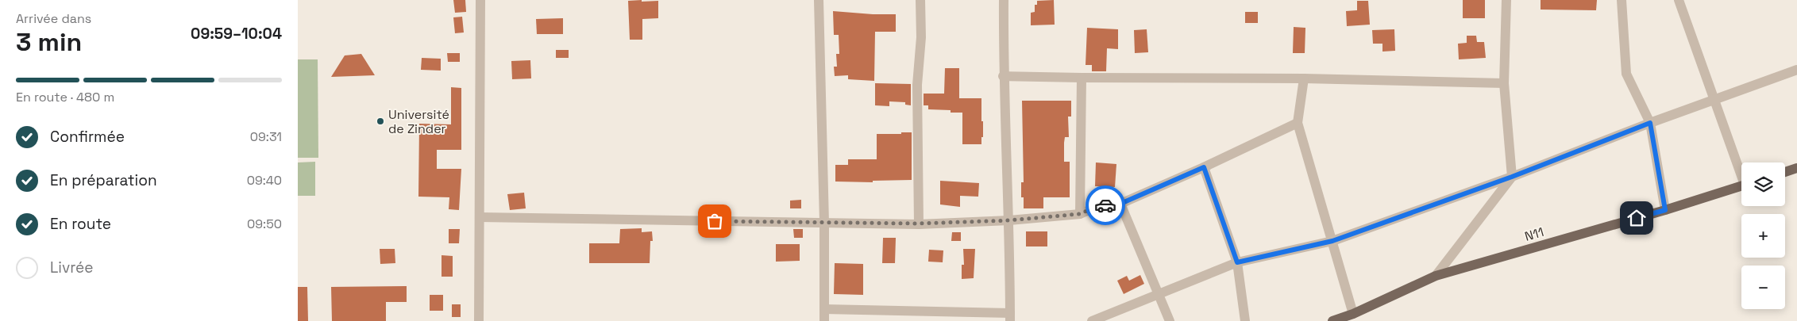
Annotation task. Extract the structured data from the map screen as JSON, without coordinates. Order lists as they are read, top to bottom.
{
  "streets": {
    "main road": ["N11"]
  },
  "places": ["Université de Zinder"],
  "page": {
    "heading": ["3 min", "Arrivée dans", "09:59–10:04"],
    "bar": "En route · 480 m",
    "list": [
      ["Confirmée", "09:31"],
      ["En préparation", "09:40"],
      ["En route", "09:50"],
      "Livrée"
    ],
    "map_buttons": ["+", "−"]
  }
}
